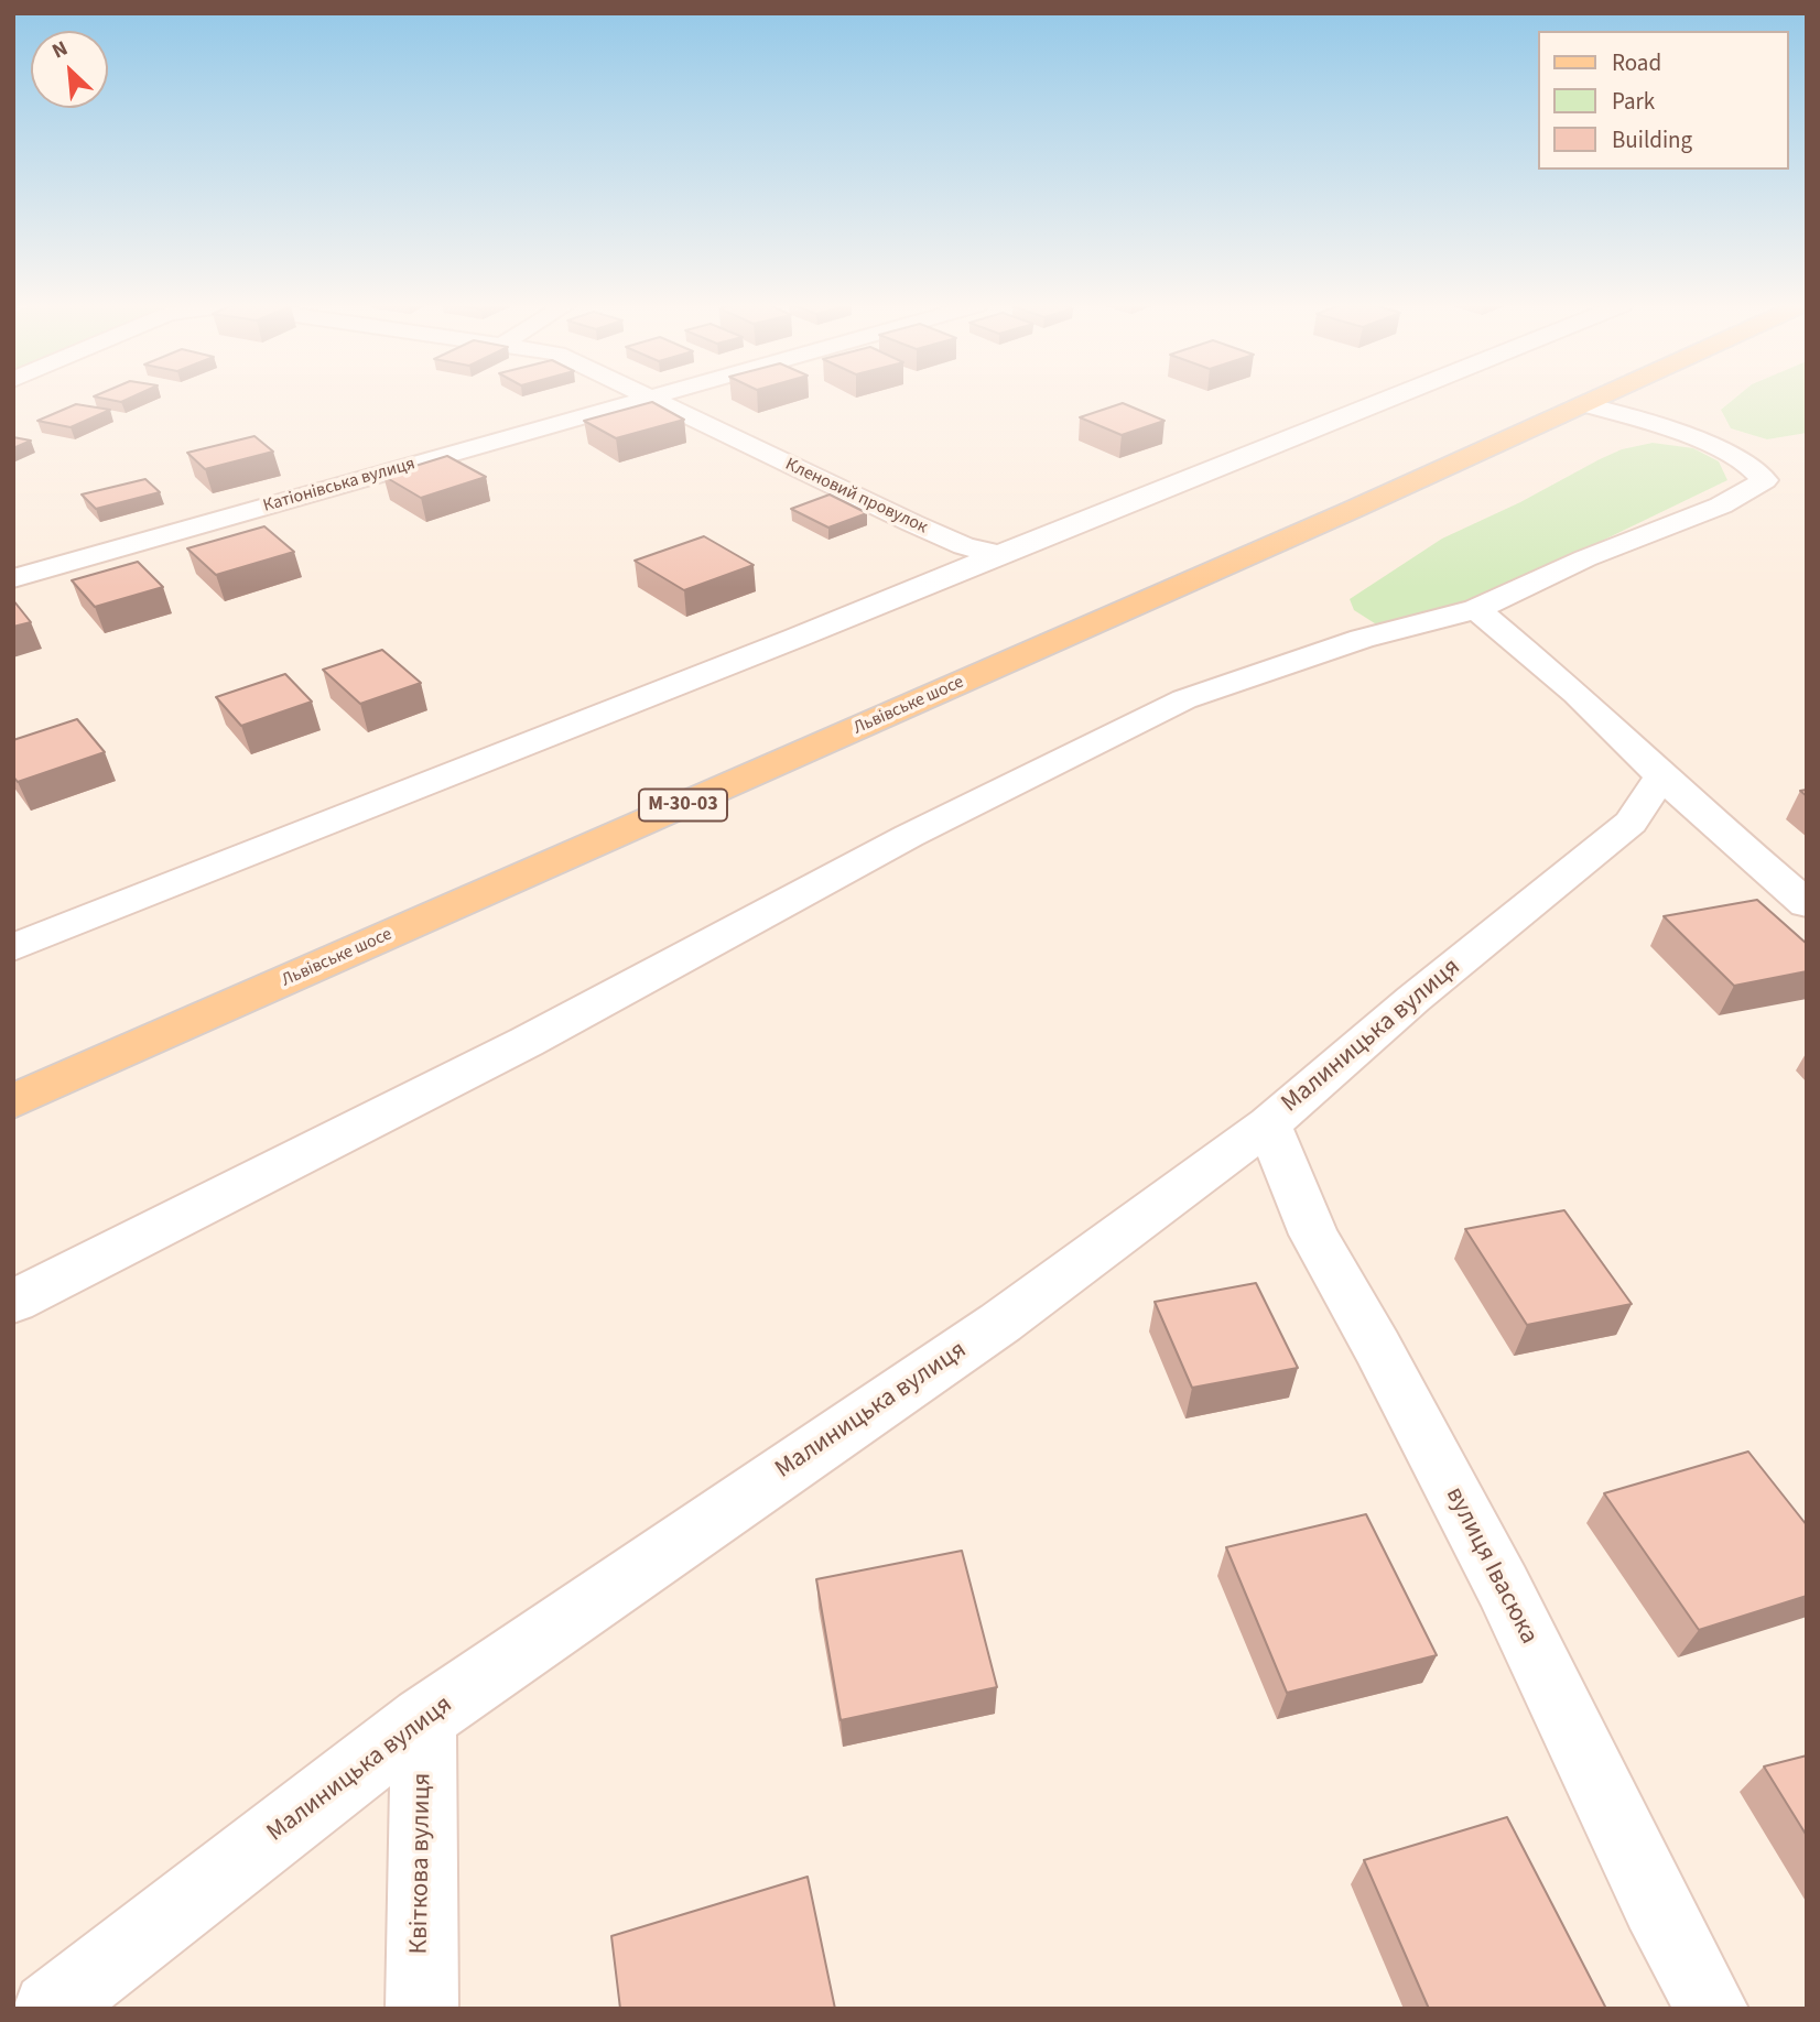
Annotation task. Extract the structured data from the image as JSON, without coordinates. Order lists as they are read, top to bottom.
{
  "streets": {
    "main road": ["Львівське шосе", "М-30-03"],
    "street": [
      "Катіонівська вулиця",
      "Кленовий провулок",
      "Малиницька вулиця",
      "вулиця Івасюка",
      "Квіткова вулиця"
    ]
  },
  "crossings": [
    ["Малиницька вулиця", "вулиця Івасюка"],
    ["Малиницька вулиця", "Квіткова вулиця"]
  ],
  "legend": ["Road", "Park", "Building"],
  "north": "top left"
}
